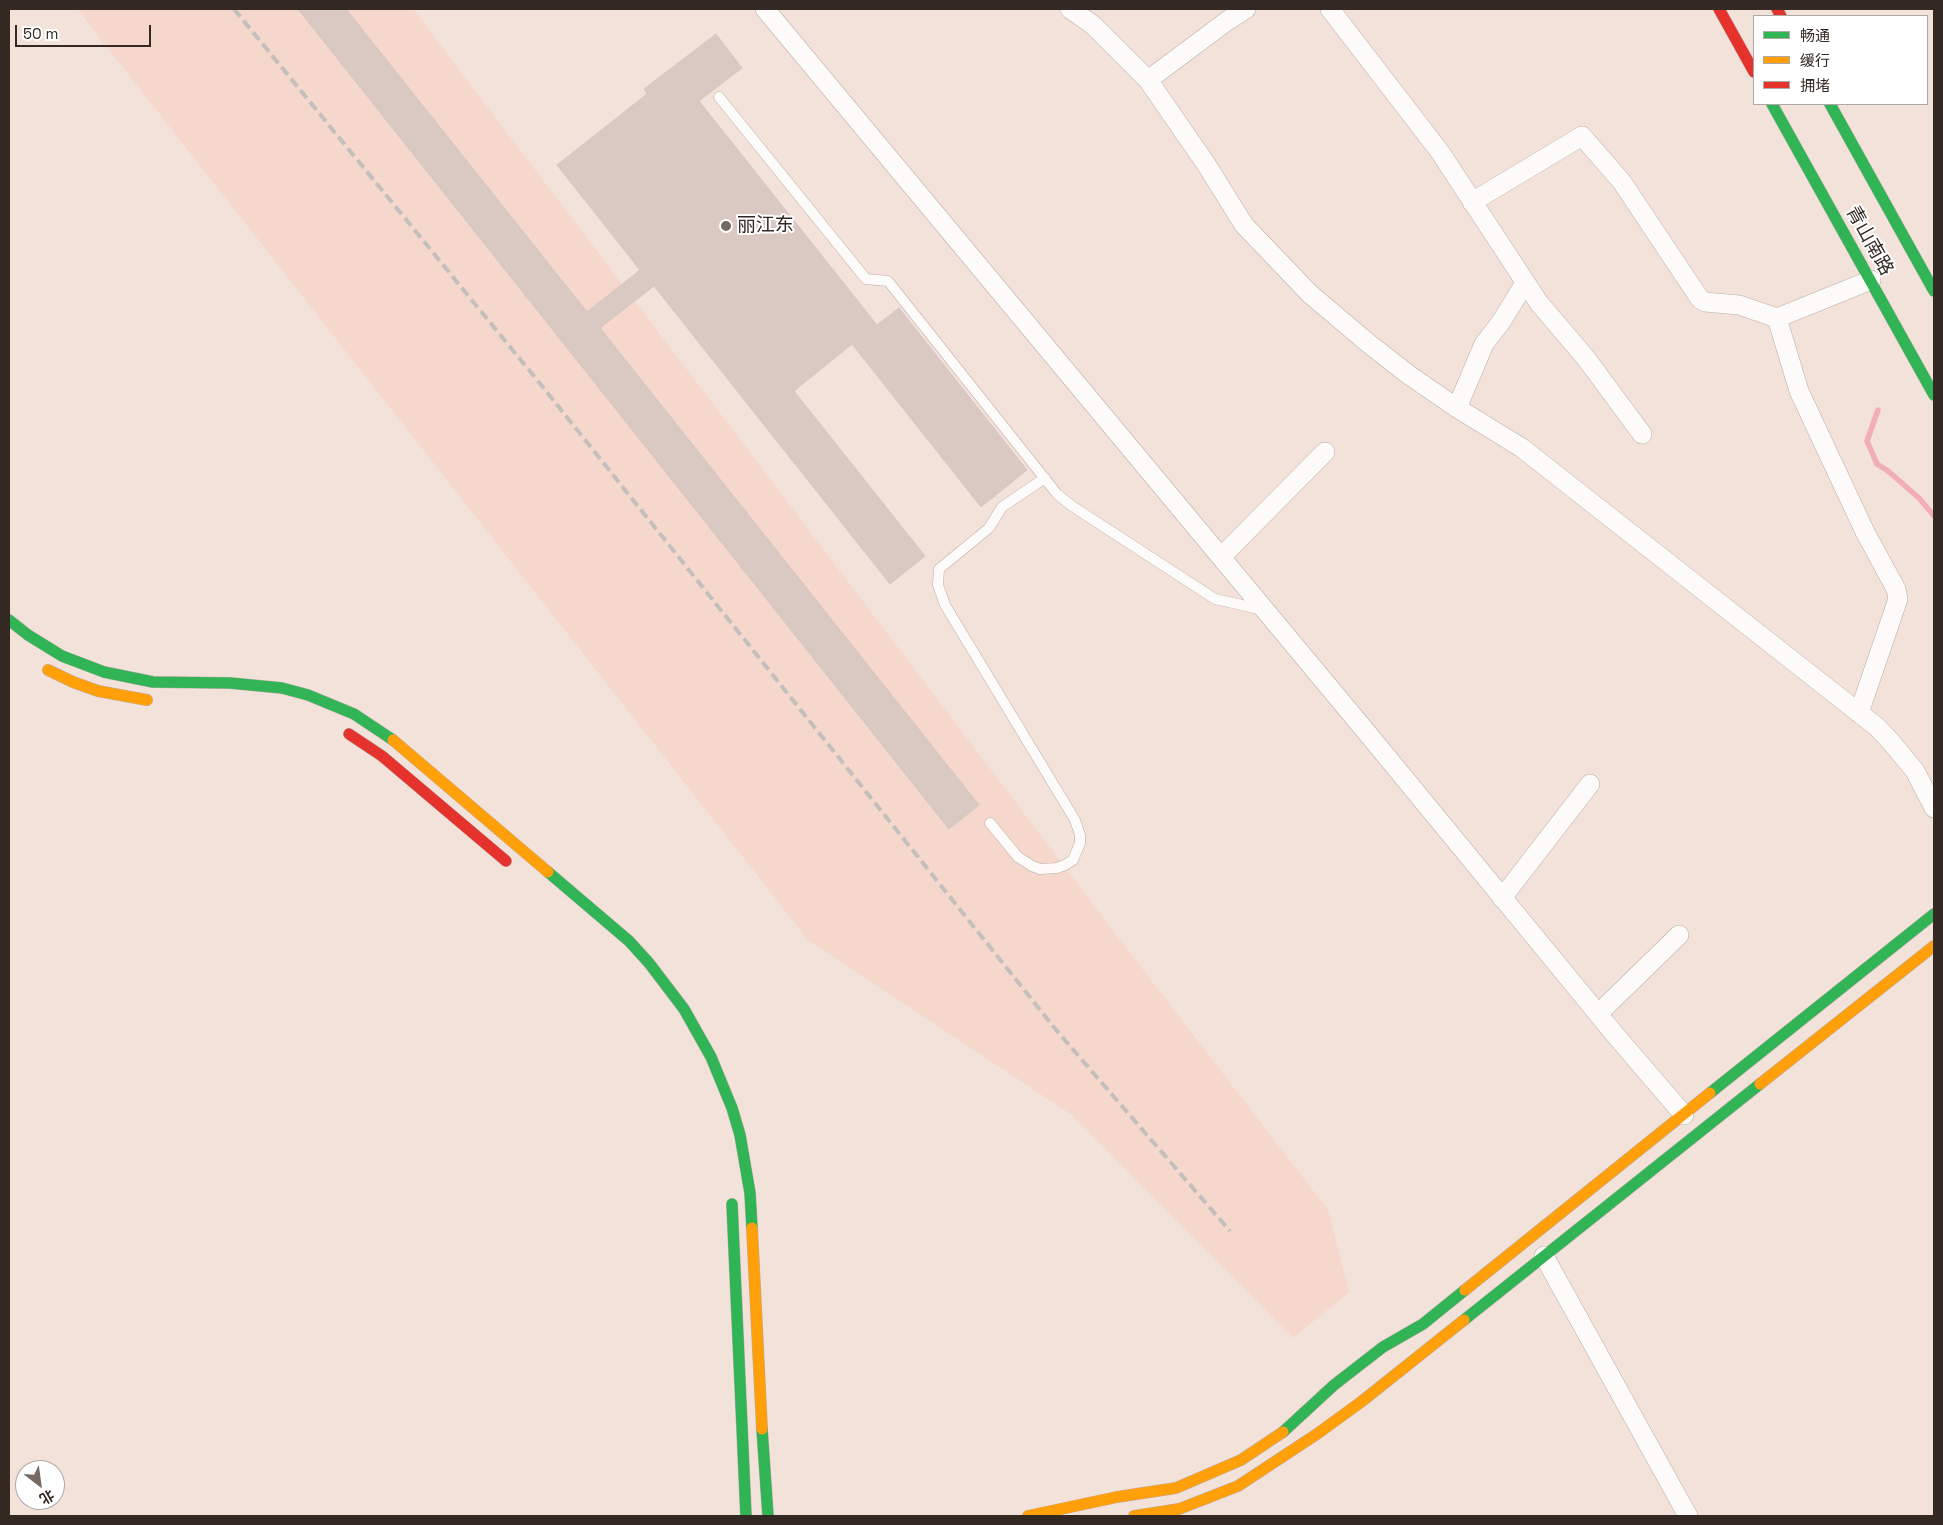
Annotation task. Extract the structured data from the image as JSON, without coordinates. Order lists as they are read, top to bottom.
{
  "streets": {
    "street": ["青山南路"]
  },
  "places": ["丽江东"],
  "legend": ["畅通", "缓行", "拥堵"],
  "scale_bar": "50 m",
  "north": "bottom right"
}
